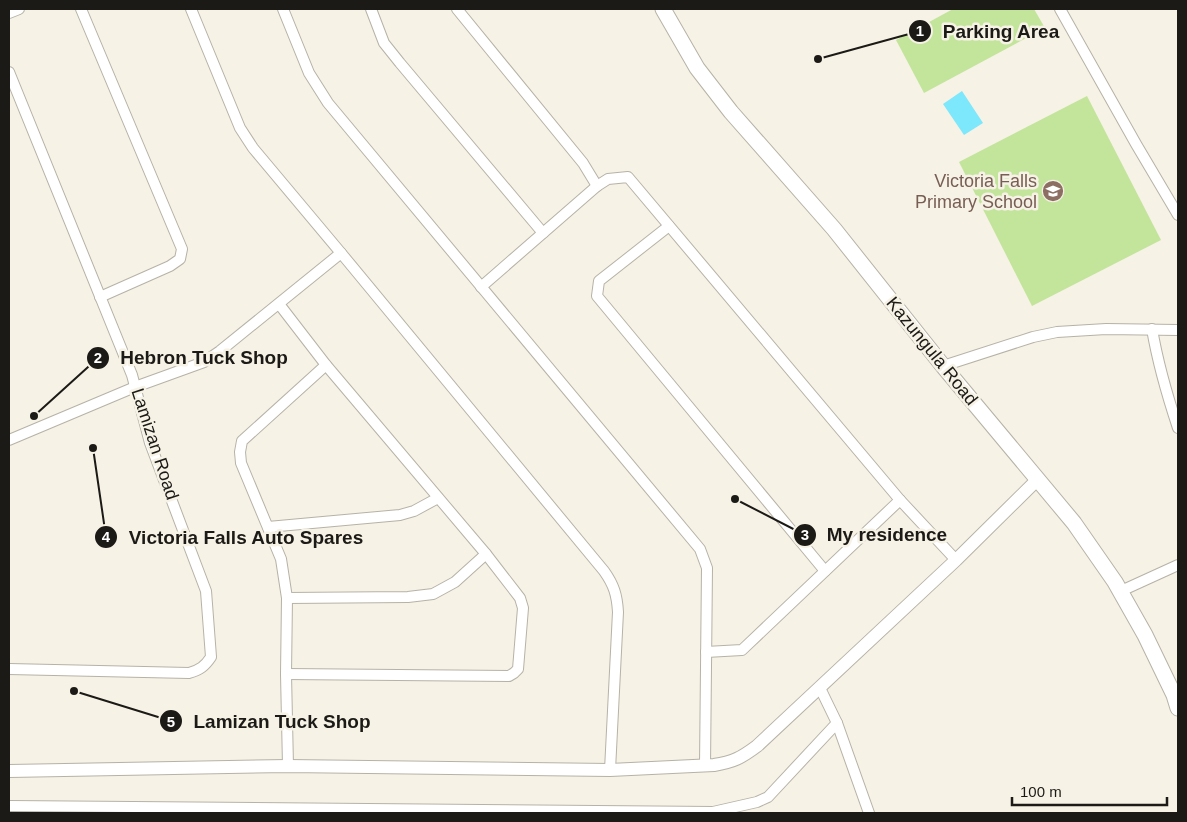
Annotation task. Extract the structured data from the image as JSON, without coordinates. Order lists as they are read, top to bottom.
{
  "streets": {
    "main road": ["Kazungula Road"],
    "street": ["Lamizan Road"]
  },
  "places": {
    "other": [
      "Parking Area",
      "Hebron Tuck Shop",
      "Victoria Falls Auto Spares",
      "My residence",
      "Lamizan Tuck Shop"
    ],
    "school or university": ["Victoria Falls Primary School"]
  },
  "scale_bar": "100 m"
}
